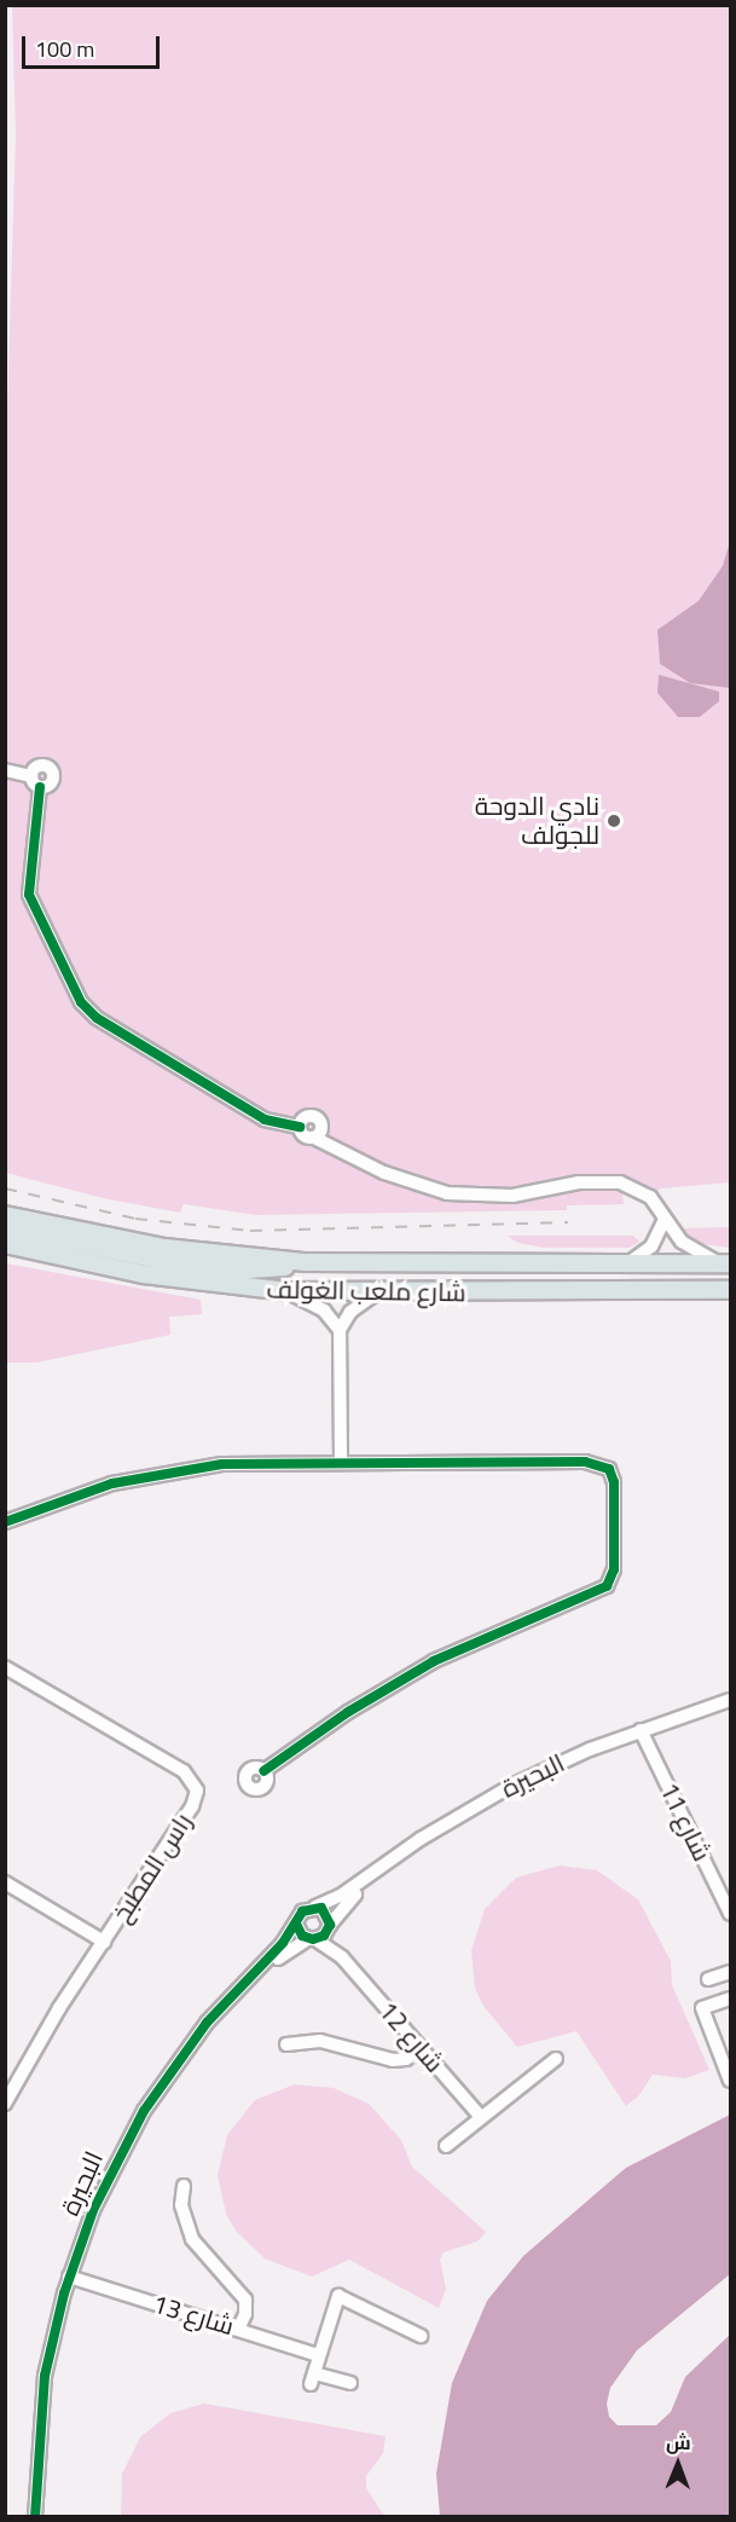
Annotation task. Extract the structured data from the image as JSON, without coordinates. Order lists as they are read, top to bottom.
{
  "streets": {
    "main road": ["شارع ملعب الغولف"],
    "street": [
      "البحيرة",
      "شارع 11",
      "راس المطبخ",
      "شارع 12",
      "شارع 13"
    ]
  },
  "crossings": [
    ["البحيرة", "شارع 11"],
    ["البحيرة", "شارع 12"],
    ["البحيرة", "شارع 13"]
  ],
  "places": ["نادي الدوحة للجولف"],
  "scale_bar": "100 m",
  "north": "top"
}
